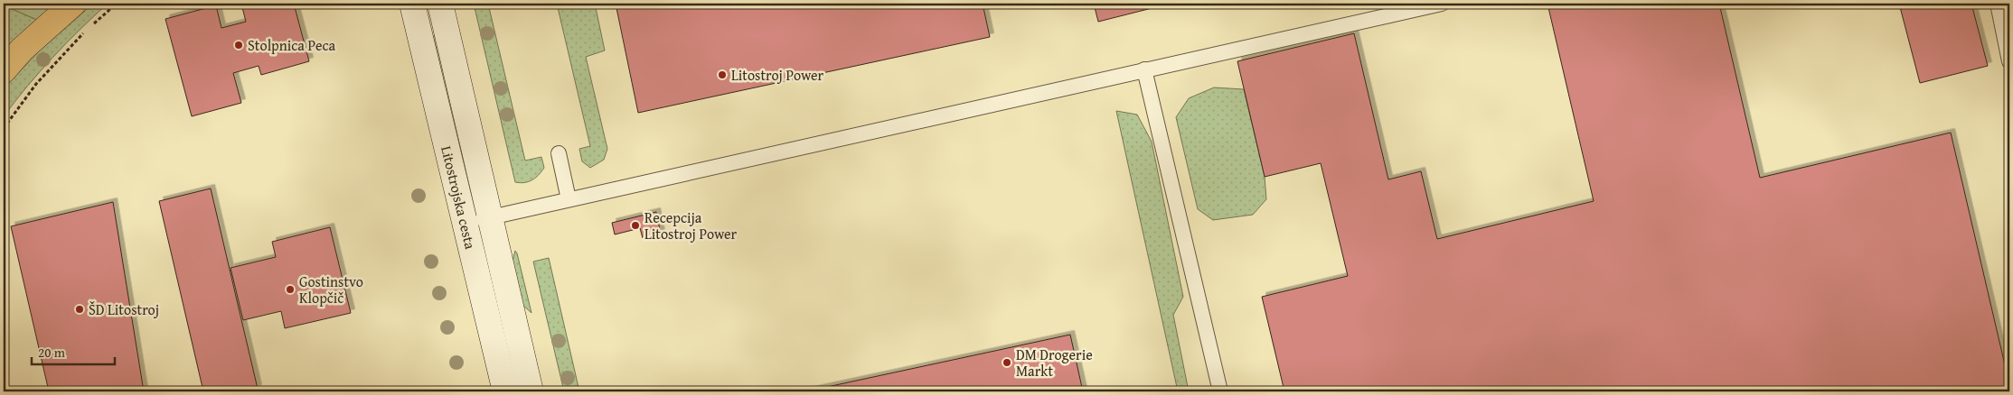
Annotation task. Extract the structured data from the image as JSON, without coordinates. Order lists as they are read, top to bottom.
{
  "streets": {
    "main road": ["Litostrojska cesta"]
  },
  "places": [
    "Stolpnica Peca",
    "Litostroj Power",
    "Recepcija Litostroj Power",
    "Gostinstvo Klopčič",
    "ŠD Litostroj",
    "DM Drogerie Markt"
  ],
  "scale_bar": "20 m"
}
